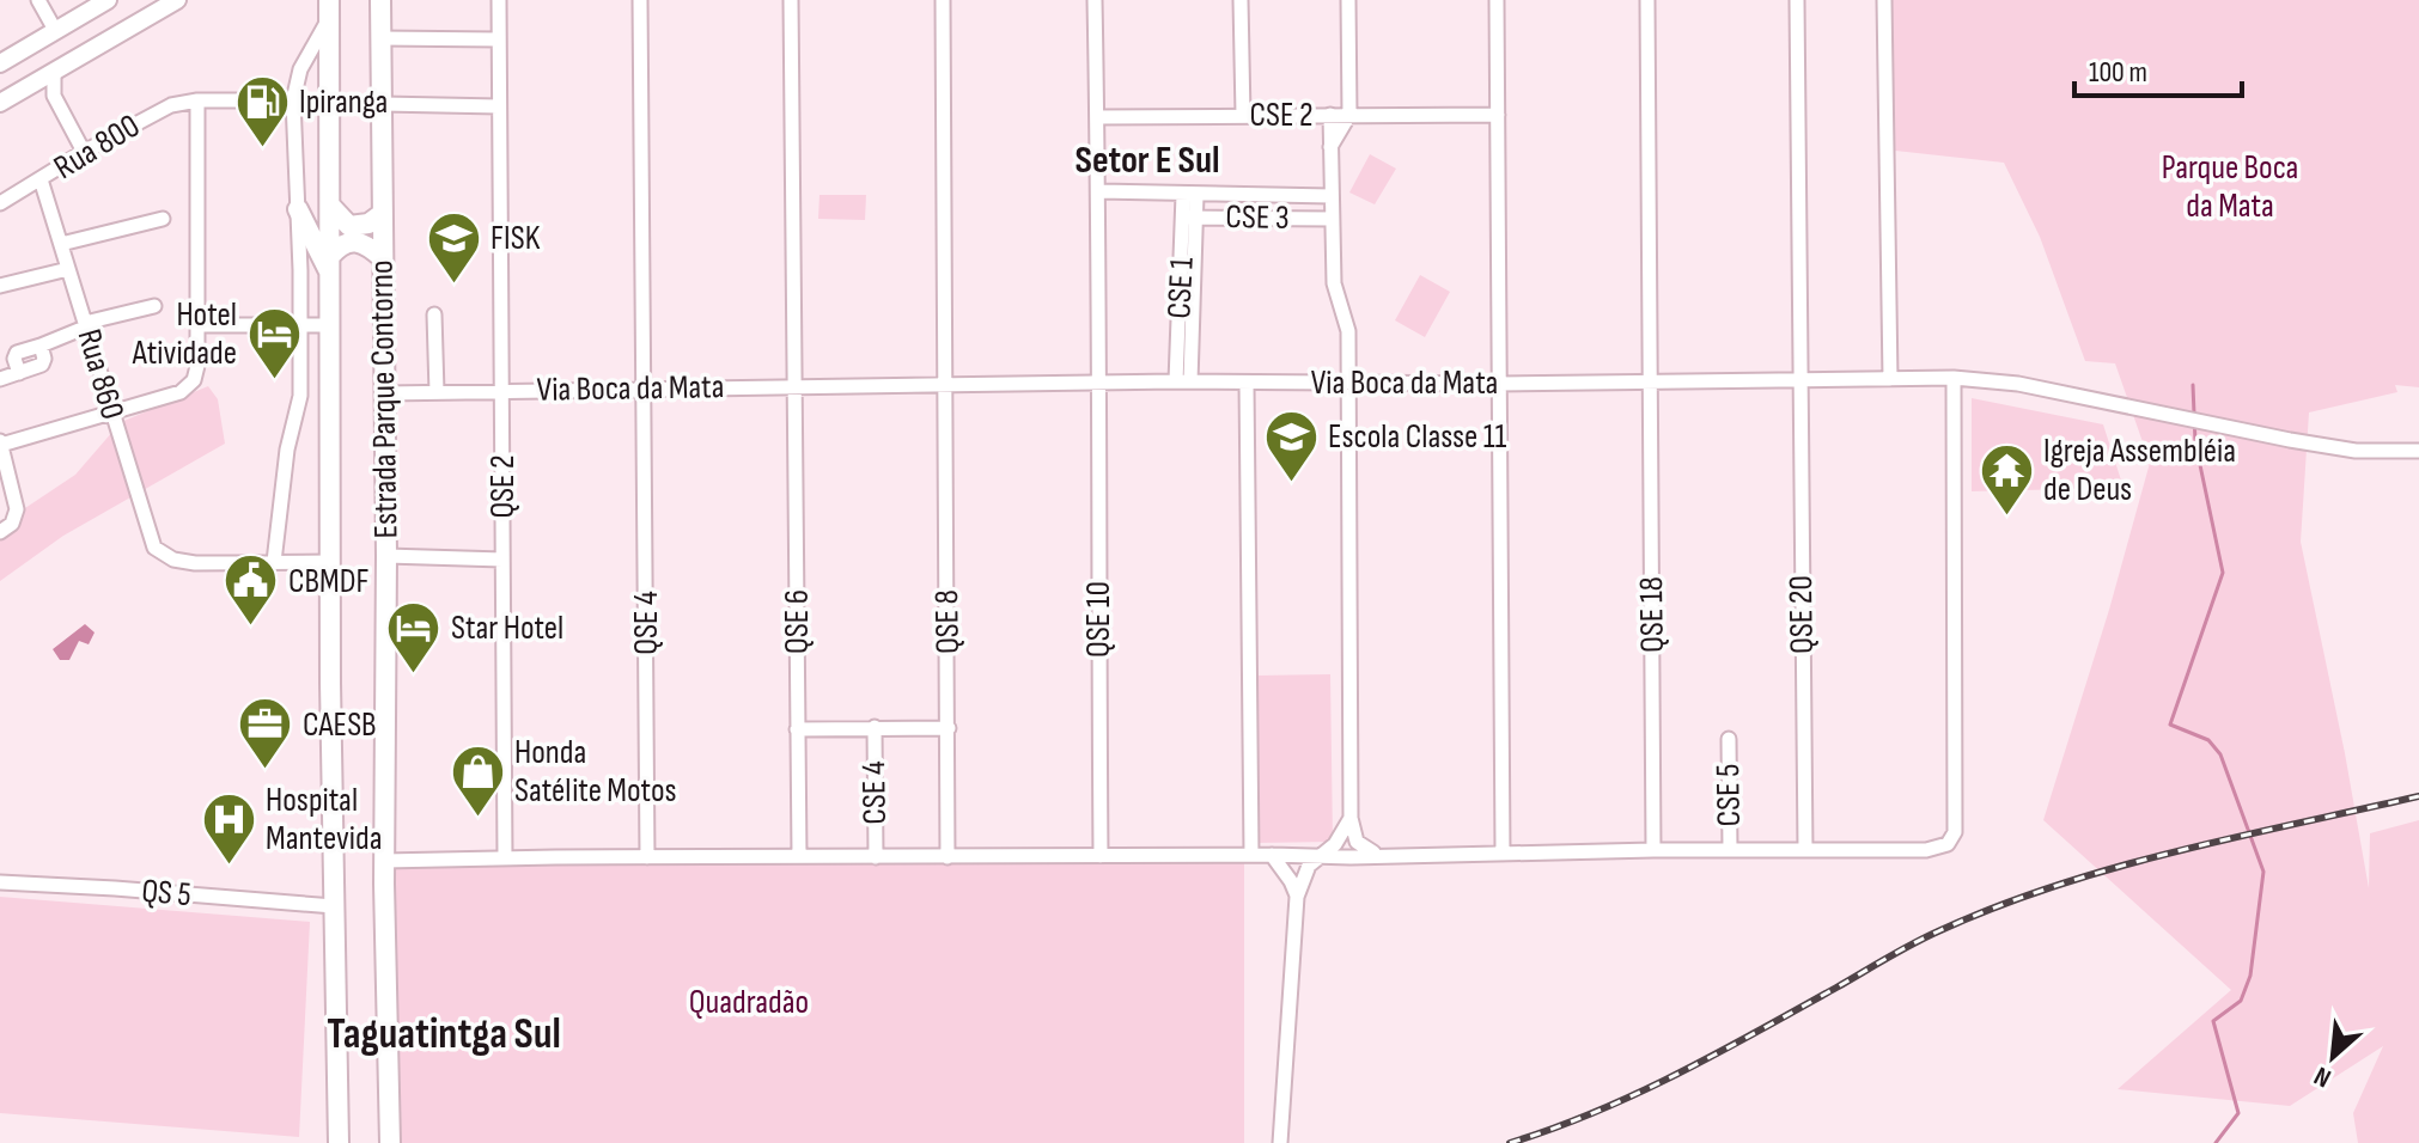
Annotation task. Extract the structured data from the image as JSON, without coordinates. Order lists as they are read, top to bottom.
{
  "streets": {
    "highway": ["Estrada Parque Contorno"],
    "street": [
      "CSE 2",
      "Rua 800",
      "CSE 3",
      "CSE 1",
      "Rua 860",
      "Via Boca da Mata",
      "QSE 2",
      "QSE 18",
      "QSE 20",
      "QSE 10",
      "QSE 6",
      "QSE 8",
      "QSE 4",
      "CSE 4",
      "CSE 5",
      "QS 5"
    ]
  },
  "crossings": [
    ["CSE 2", "QSE 10"],
    ["Rua 800", "Rua 860"],
    ["CSE 3", "CSE 1"],
    ["CSE 3", "QSE 10"],
    ["CSE 1", "Via Boca da Mata"],
    ["Via Boca da Mata", "Estrada Parque Contorno"],
    ["Via Boca da Mata", "QSE 2"],
    ["Via Boca da Mata", "QSE 18"],
    ["Via Boca da Mata", "QSE 20"],
    ["Via Boca da Mata", "QSE 10"],
    ["Via Boca da Mata", "QSE 6"],
    ["Via Boca da Mata", "QSE 8"],
    ["Via Boca da Mata", "QSE 4"],
    ["Estrada Parque Contorno", "QS 5"]
  ],
  "districts": ["Setor E Sul", "Taguatintga Sul"],
  "parks": ["Parque Boca da Mata", "Quadradão"],
  "places": {
    "fuel station": ["Ipiranga"],
    "school or university": ["FISK", "Escola Classe 11"],
    "hotel": ["Hotel Atividade", "Star Hotel"],
    "temple": ["Igreja Assembléia de Deus"],
    "public building": ["CBMDF"],
    "office": ["CAESB"],
    "shop": ["Honda Satélite Motos"],
    "hospital": ["Hospital Mantevida"]
  },
  "scale_bar": "100 m",
  "north": "bottom left"
}
